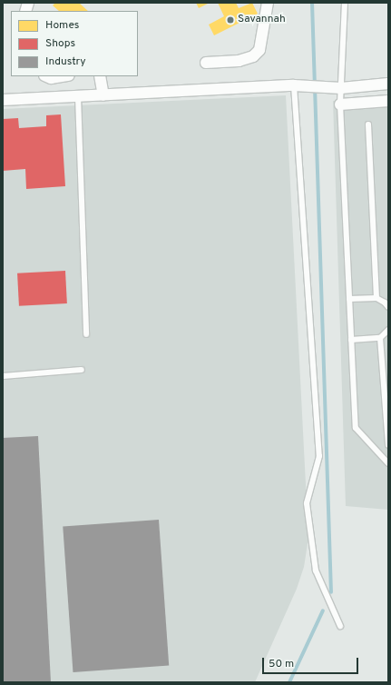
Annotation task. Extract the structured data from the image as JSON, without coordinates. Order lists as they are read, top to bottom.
{
  "places": ["Savannah"],
  "legend": ["Homes", "Shops", "Industry"],
  "scale_bar": "50 m"
}
